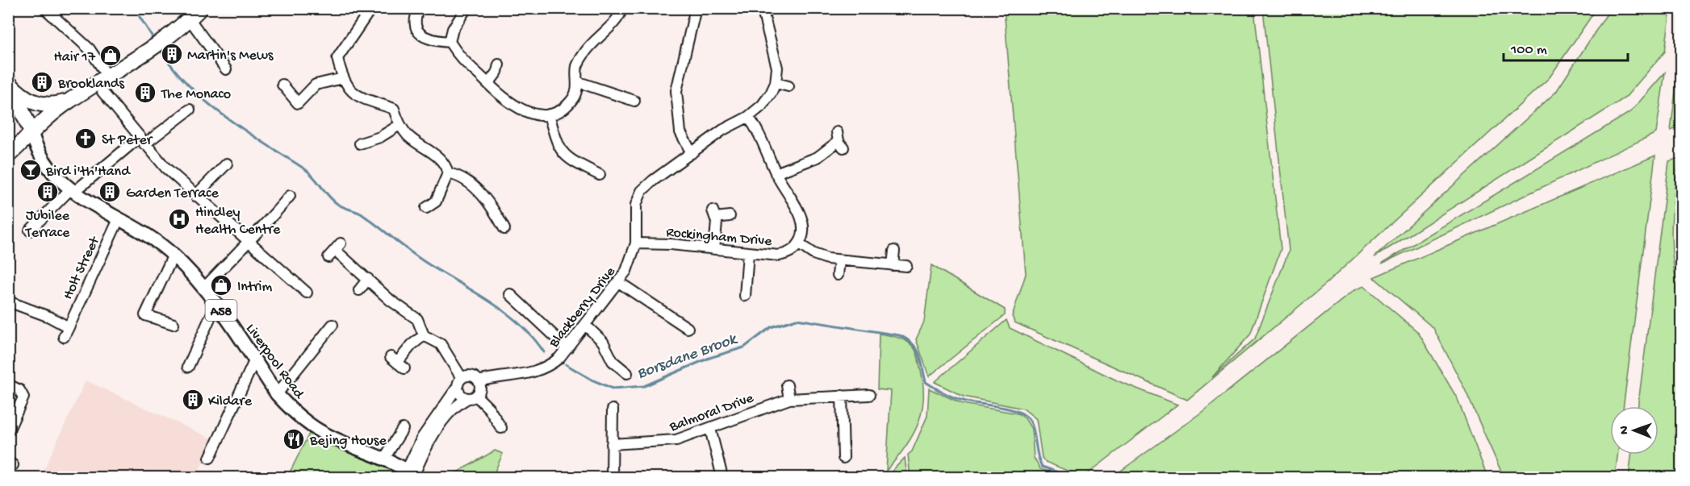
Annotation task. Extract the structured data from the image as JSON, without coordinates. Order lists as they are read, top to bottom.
{
  "streets": {
    "highway": ["A58"],
    "main road": ["Liverpool Road"],
    "street": [
      "Rockingham Drive",
      "Holt Street",
      "Blackberry Drive",
      "Balmoral Drive"
    ]
  },
  "crossings": [
    ["Rockingham Drive", "Blackberry Drive"],
    ["Holt Street", "Liverpool Road"],
    ["A58", "Liverpool Road"]
  ],
  "water": ["Borsdane Brook"],
  "places": {
    "building": [
      "Martin's Mews",
      "Brooklands",
      "The Monaco",
      "Jubilee Terrace",
      "Garden Terrace",
      "Kildare"
    ],
    "shop": ["Hair 17", "Intrim"],
    "church": ["St Peter"],
    "bar": ["Bird i'th'Hand"],
    "hospital": ["Hindley Health Centre"],
    "restaurant": ["Bejing House"]
  },
  "scale_bar": "100 m",
  "north": "left"
}
